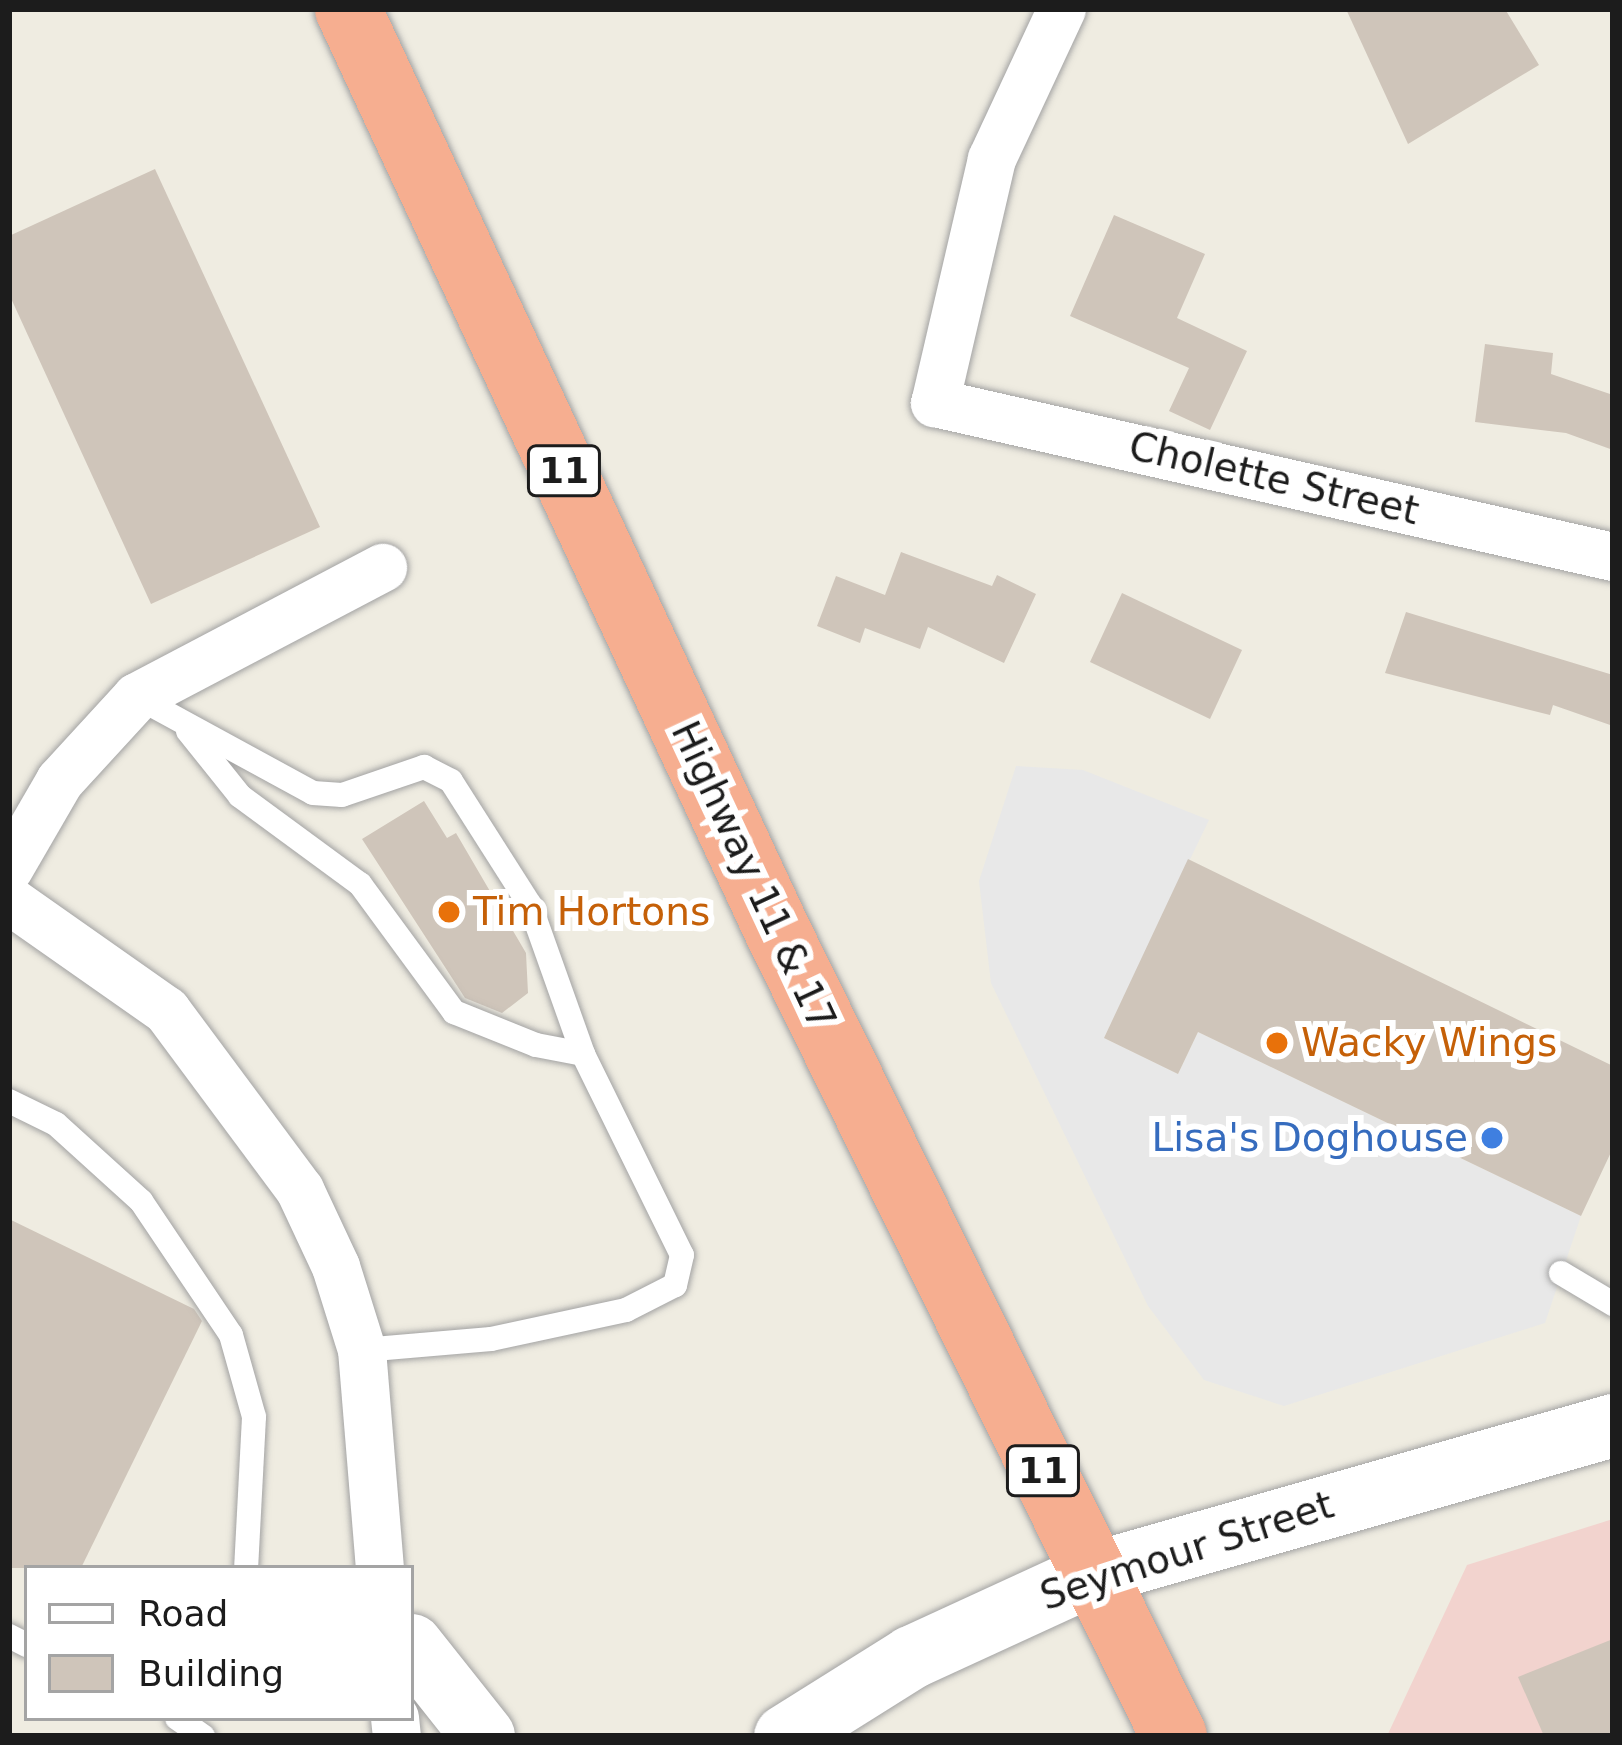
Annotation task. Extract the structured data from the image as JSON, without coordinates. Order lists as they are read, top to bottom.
{
  "streets": {
    "highway": ["11", "Highway 11 & 17"],
    "street": ["Cholette Street", "Seymour Street"]
  },
  "crossings": [
    ["Highway 11 & 17", "Seymour Street"]
  ],
  "places": ["Tim Hortons", "Wacky Wings", "Lisa's Doghouse"],
  "legend": ["Road", "Building"]
}
